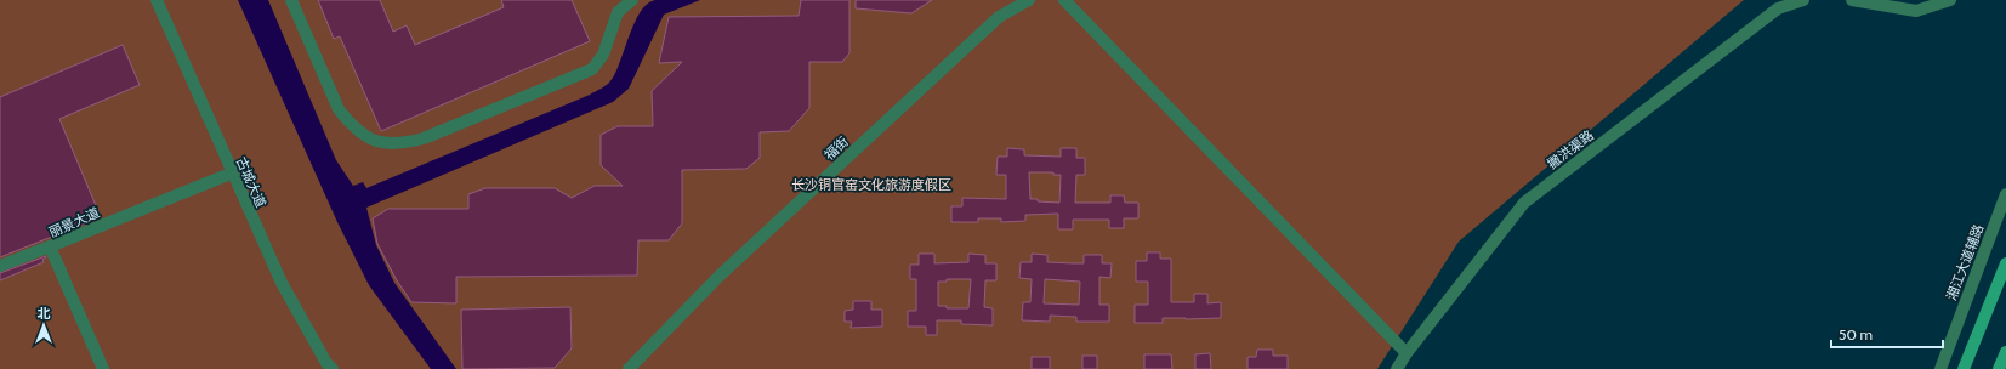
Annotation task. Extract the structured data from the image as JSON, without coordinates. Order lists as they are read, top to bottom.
{
  "streets": {
    "street": [
      "福街",
      "撇洪渠路",
      "古城大道",
      "丽景大道",
      "湘江大道辅路"
    ]
  },
  "crossings": [
    ["古城大道", "丽景大道"]
  ],
  "parks": ["长沙铜官窑文化旅游度假区"],
  "scale_bar": "50 m",
  "north": "top"
}
